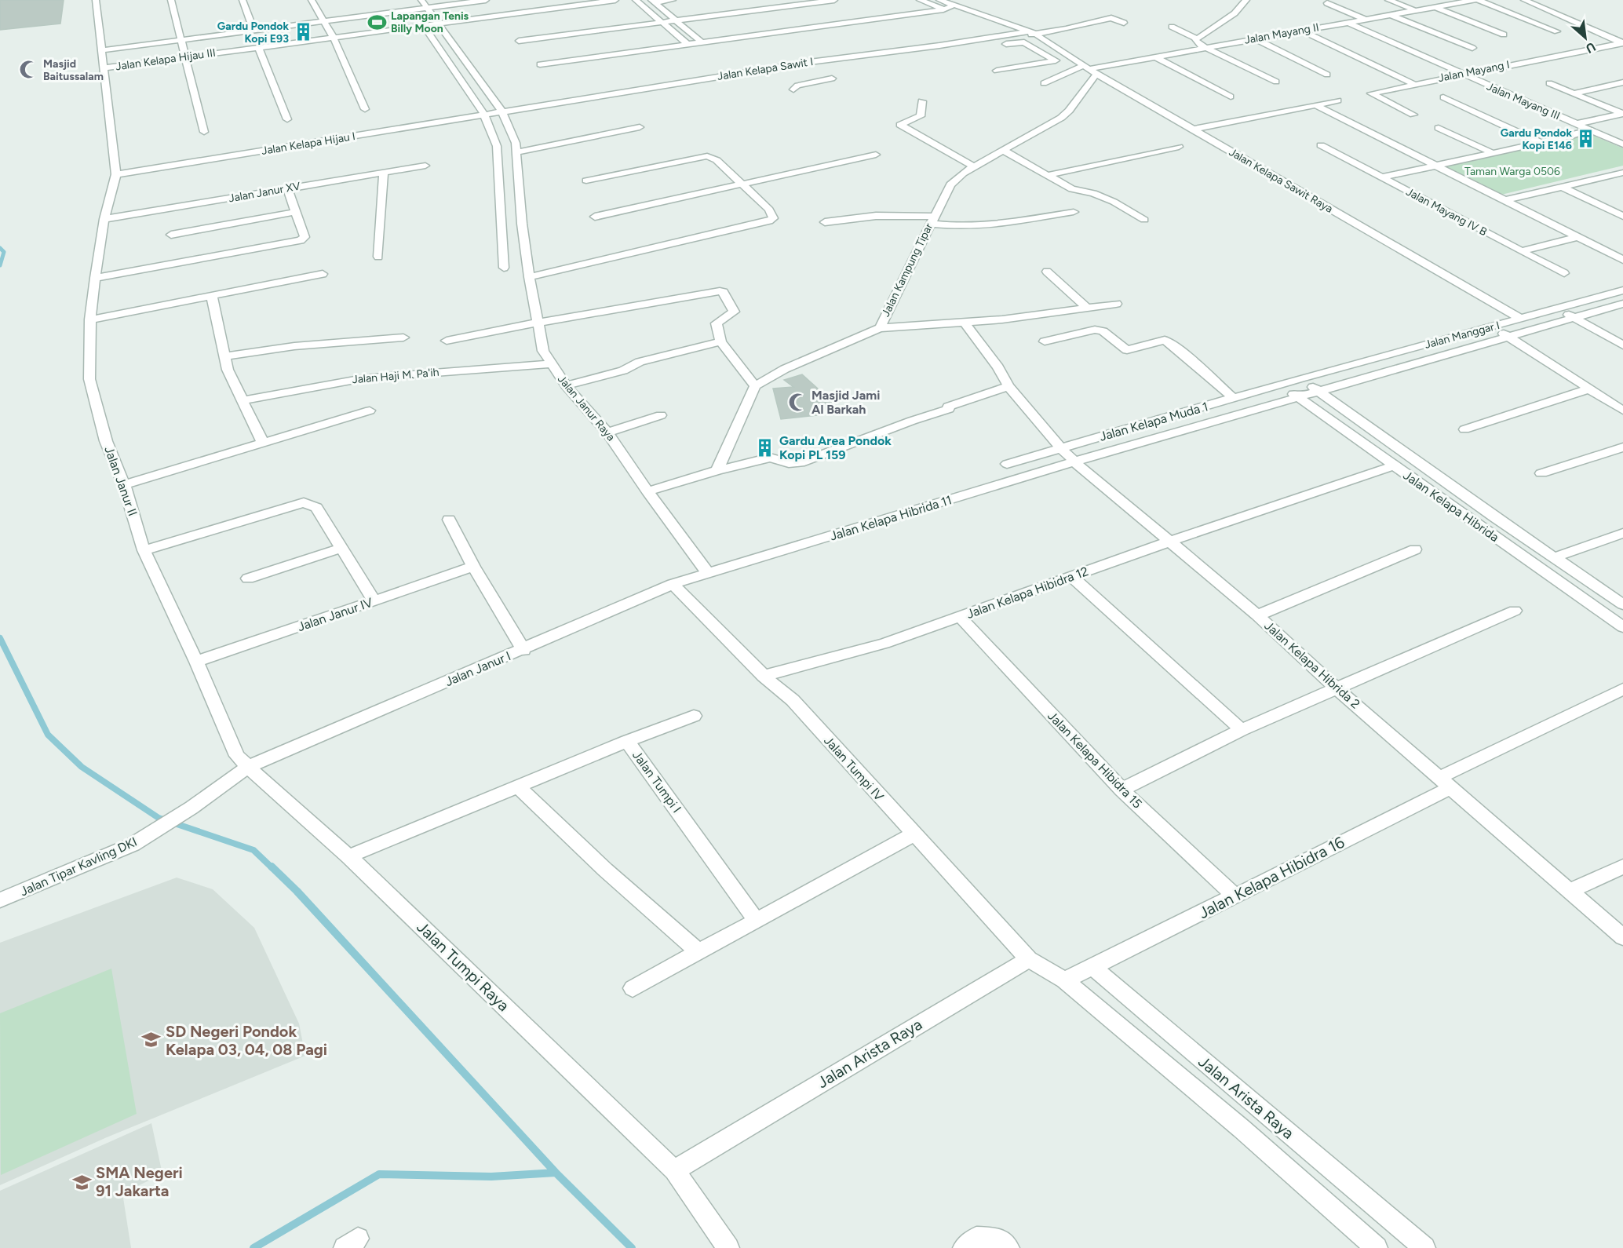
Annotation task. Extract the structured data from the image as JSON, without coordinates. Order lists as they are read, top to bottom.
{
  "streets": {
    "street": [
      "Jalan Mayang II",
      "Jalan Kelapa Hijau III",
      "Jalan Kelapa Sawit I",
      "Jalan Mayang I",
      "Jalan Mayang III",
      "Jalan Kelapa Hijau I",
      "Jalan Kelapa Sawit Raya",
      "Jalan Janur XV",
      "Jalan Mayang IV B",
      "Jalan Kampung Tipar",
      "Jalan Manggar I",
      "Jalan Haji M. Pa'ih",
      "Jalan Janur Raya",
      "Jalan Kelapa Muda 1",
      "Jalan Janur II",
      "Jalan Kelapa Hibrida",
      "Jalan Kelapa Hibrida 11",
      "Jalan Kelapa Hibidra 12",
      "Jalan Janur IV",
      "Jalan Kelapa Hibrida 2",
      "Jalan Janur I",
      "Jalan Kelapa Hibidra 15",
      "Jalan Tumpi IV",
      "Jalan Tumpi I",
      "Jalan Tipar Kavling DKI",
      "Jalan Kelapa Hibidra 16",
      "Jalan Tumpi Raya",
      "Jalan Arista Raya"
    ]
  },
  "crossings": [
    ["Jalan Mayang II", "Jalan Mayang III"],
    ["Jalan Mayang II", "Jalan Kelapa Sawit Raya"],
    ["Jalan Mayang II", "Jalan Kampung Tipar"],
    ["Jalan Kelapa Hijau III", "Jalan Janur Raya"],
    ["Jalan Kelapa Sawit I", "Jalan Kelapa Hijau I"],
    ["Jalan Kelapa Sawit I", "Jalan Kelapa Sawit Raya"],
    ["Jalan Kelapa Sawit I", "Jalan Janur Raya"],
    ["Jalan Mayang I", "Jalan Mayang III"],
    ["Jalan Kelapa Hijau I", "Jalan Janur Raya"],
    ["Jalan Kelapa Hijau I", "Jalan Janur II"],
    ["Jalan Kelapa Sawit Raya", "Jalan Kampung Tipar"],
    ["Jalan Kelapa Sawit Raya", "Jalan Manggar I"],
    ["Jalan Janur XV", "Jalan Janur II"],
    ["Jalan Manggar I", "Jalan Kelapa Muda 1"],
    ["Jalan Manggar I", "Jalan Kelapa Hibrida"],
    ["Jalan Haji M. Pa'ih", "Jalan Janur Raya"],
    ["Jalan Janur Raya", "Jalan Kelapa Hibrida 11"],
    ["Jalan Janur Raya", "Jalan Janur I"],
    ["Jalan Kelapa Muda 1", "Jalan Kelapa Hibrida"],
    ["Jalan Kelapa Muda 1", "Jalan Kelapa Hibrida 11"],
    ["Jalan Kelapa Muda 1", "Jalan Kelapa Hibrida 2"],
    ["Jalan Janur II", "Jalan Janur IV"],
    ["Jalan Janur II", "Jalan Janur I"],
    ["Jalan Janur II", "Jalan Tipar Kavling DKI"],
    ["Jalan Janur II", "Jalan Tumpi Raya"],
    ["Jalan Kelapa Hibrida", "Jalan Kelapa Hibidra 12"],
    ["Jalan Kelapa Hibrida 11", "Jalan Kelapa Hibrida 2"],
    ["Jalan Kelapa Hibrida 11", "Jalan Janur I"],
    ["Jalan Kelapa Hibidra 12", "Jalan Kelapa Hibrida 2"],
    ["Jalan Kelapa Hibidra 12", "Jalan Kelapa Hibidra 15"],
    ["Jalan Kelapa Hibidra 12", "Jalan Tumpi IV"],
    ["Jalan Kelapa Hibrida 2", "Jalan Kelapa Hibidra 16"],
    ["Jalan Janur I", "Jalan Tumpi IV"],
    ["Jalan Janur I", "Jalan Tipar Kavling DKI"],
    ["Jalan Janur I", "Jalan Tumpi Raya"],
    ["Jalan Kelapa Hibidra 15", "Jalan Kelapa Hibidra 16"],
    ["Jalan Tumpi IV", "Jalan Arista Raya"],
    ["Jalan Tumpi I", "Jalan Tumpi Raya"],
    ["Jalan Tipar Kavling DKI", "Jalan Tumpi Raya"],
    ["Jalan Kelapa Hibidra 16", "Jalan Arista Raya"],
    ["Jalan Tumpi Raya", "Jalan Arista Raya"]
  ],
  "parks": ["Taman Warga 0506"],
  "places": {
    "sports": ["Lapangan Tenis Billy Moon"],
    "building": ["Gardu Pondok Kopi E93", "Gardu Pondok Kopi E146", "Gardu Area Pondok Kopi PL 159"],
    "mosque": ["Masjid Baitussalam", "Masjid Jami Al Barkah"],
    "school or university": ["SD Negeri Pondok Kelapa 03, 04, 08 Pagi", "SMA Negeri 91 Jakarta"]
  },
  "north": "bottom right"
}
